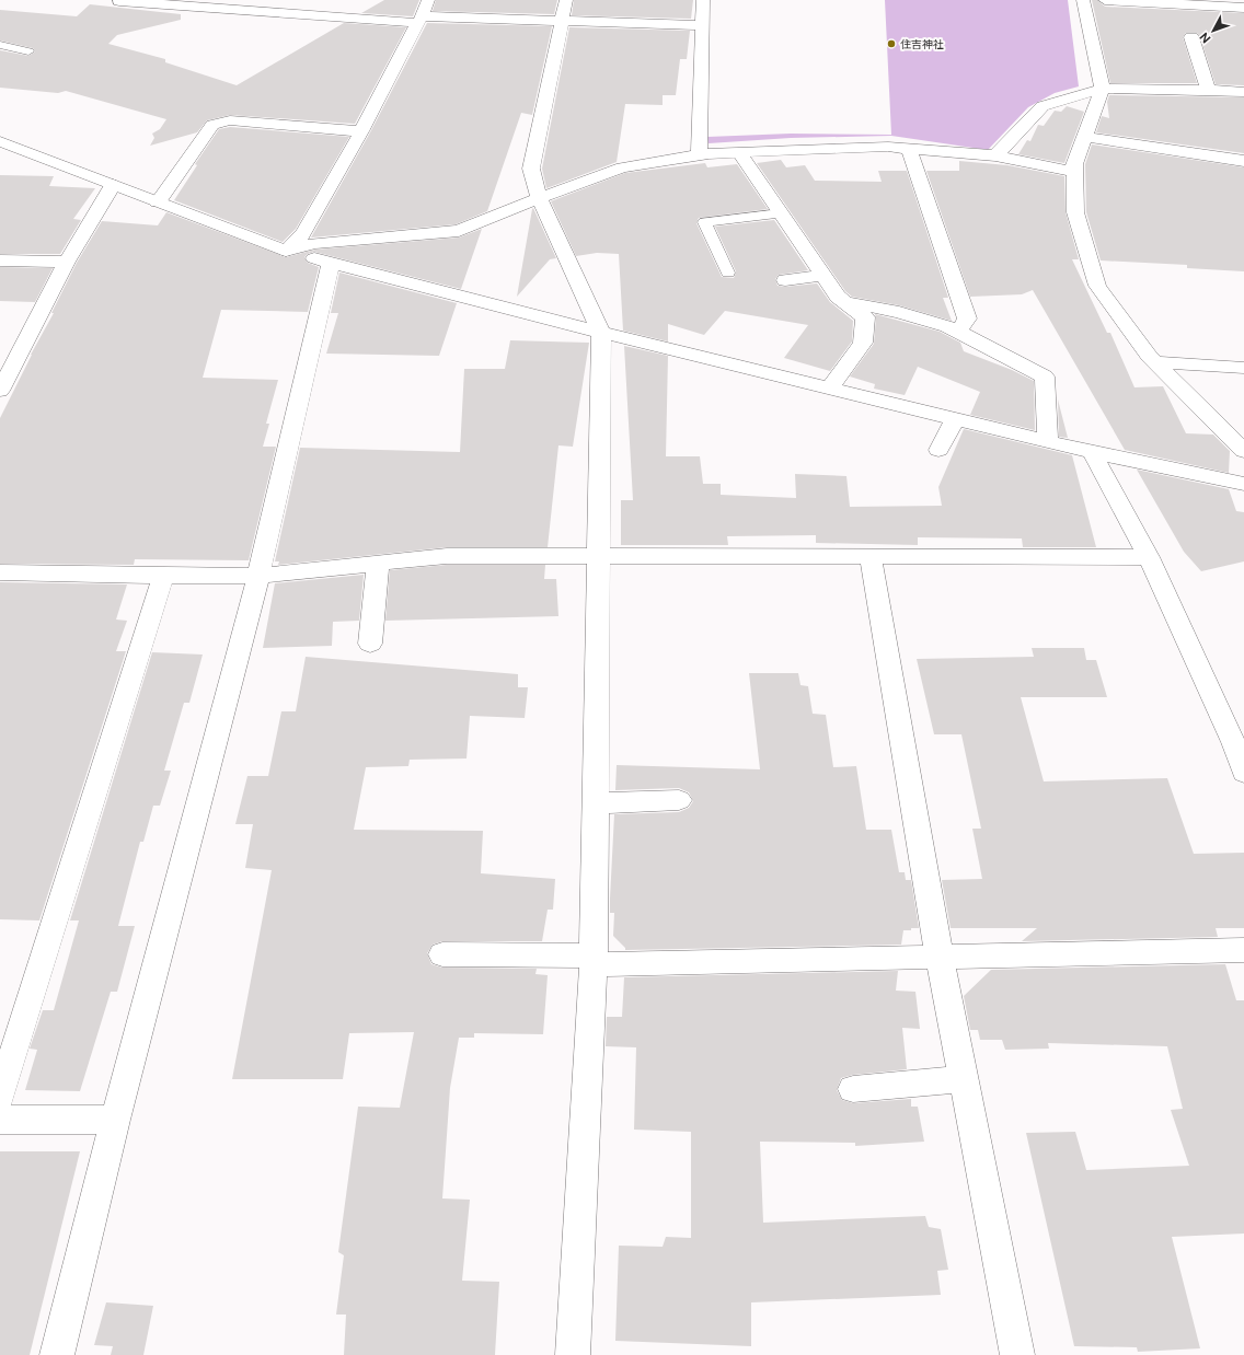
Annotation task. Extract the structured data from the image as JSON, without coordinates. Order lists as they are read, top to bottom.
{
  "places": ["住吉神社"],
  "north": "bottom left"
}
